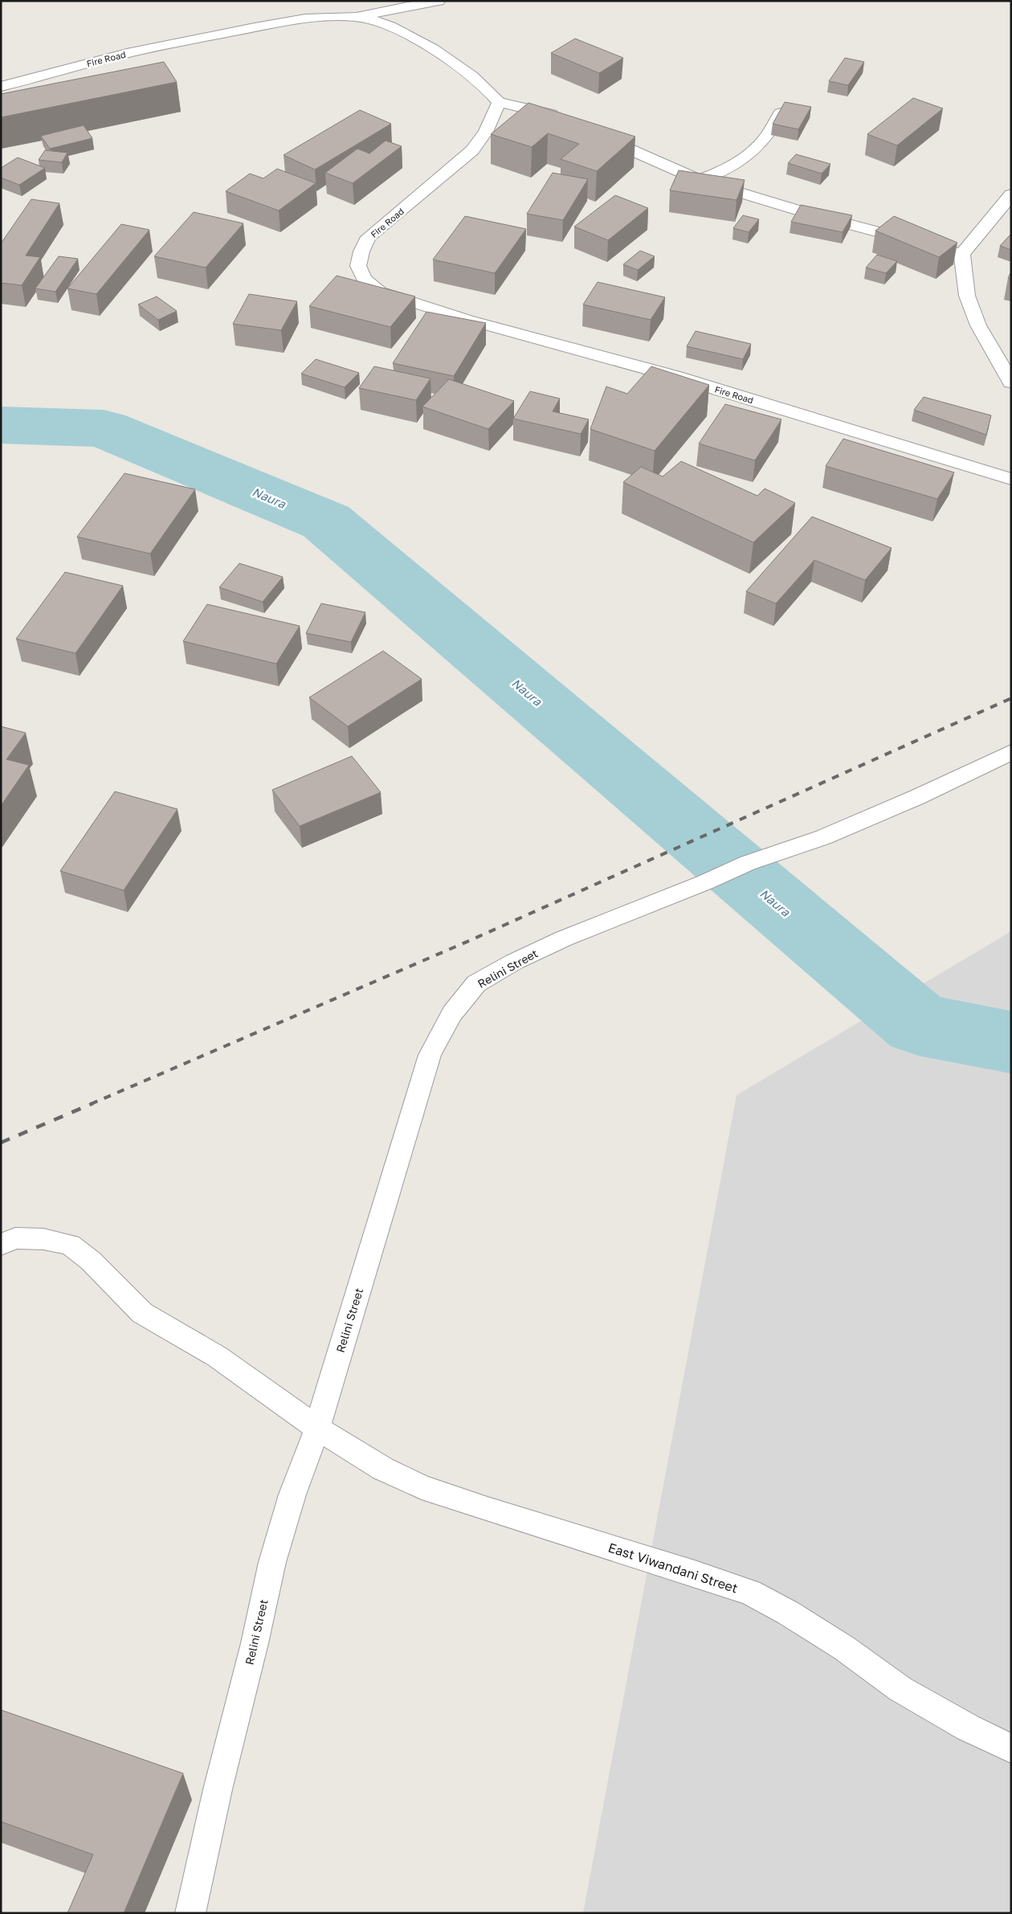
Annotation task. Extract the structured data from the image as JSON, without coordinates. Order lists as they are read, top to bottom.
{
  "streets": {
    "street": ["Fire Road", "Relini Street", "East Viwandani Street"]
  },
  "crossings": [
    ["Relini Street", "East Viwandani Street"]
  ],
  "water": ["Naura"]
}
